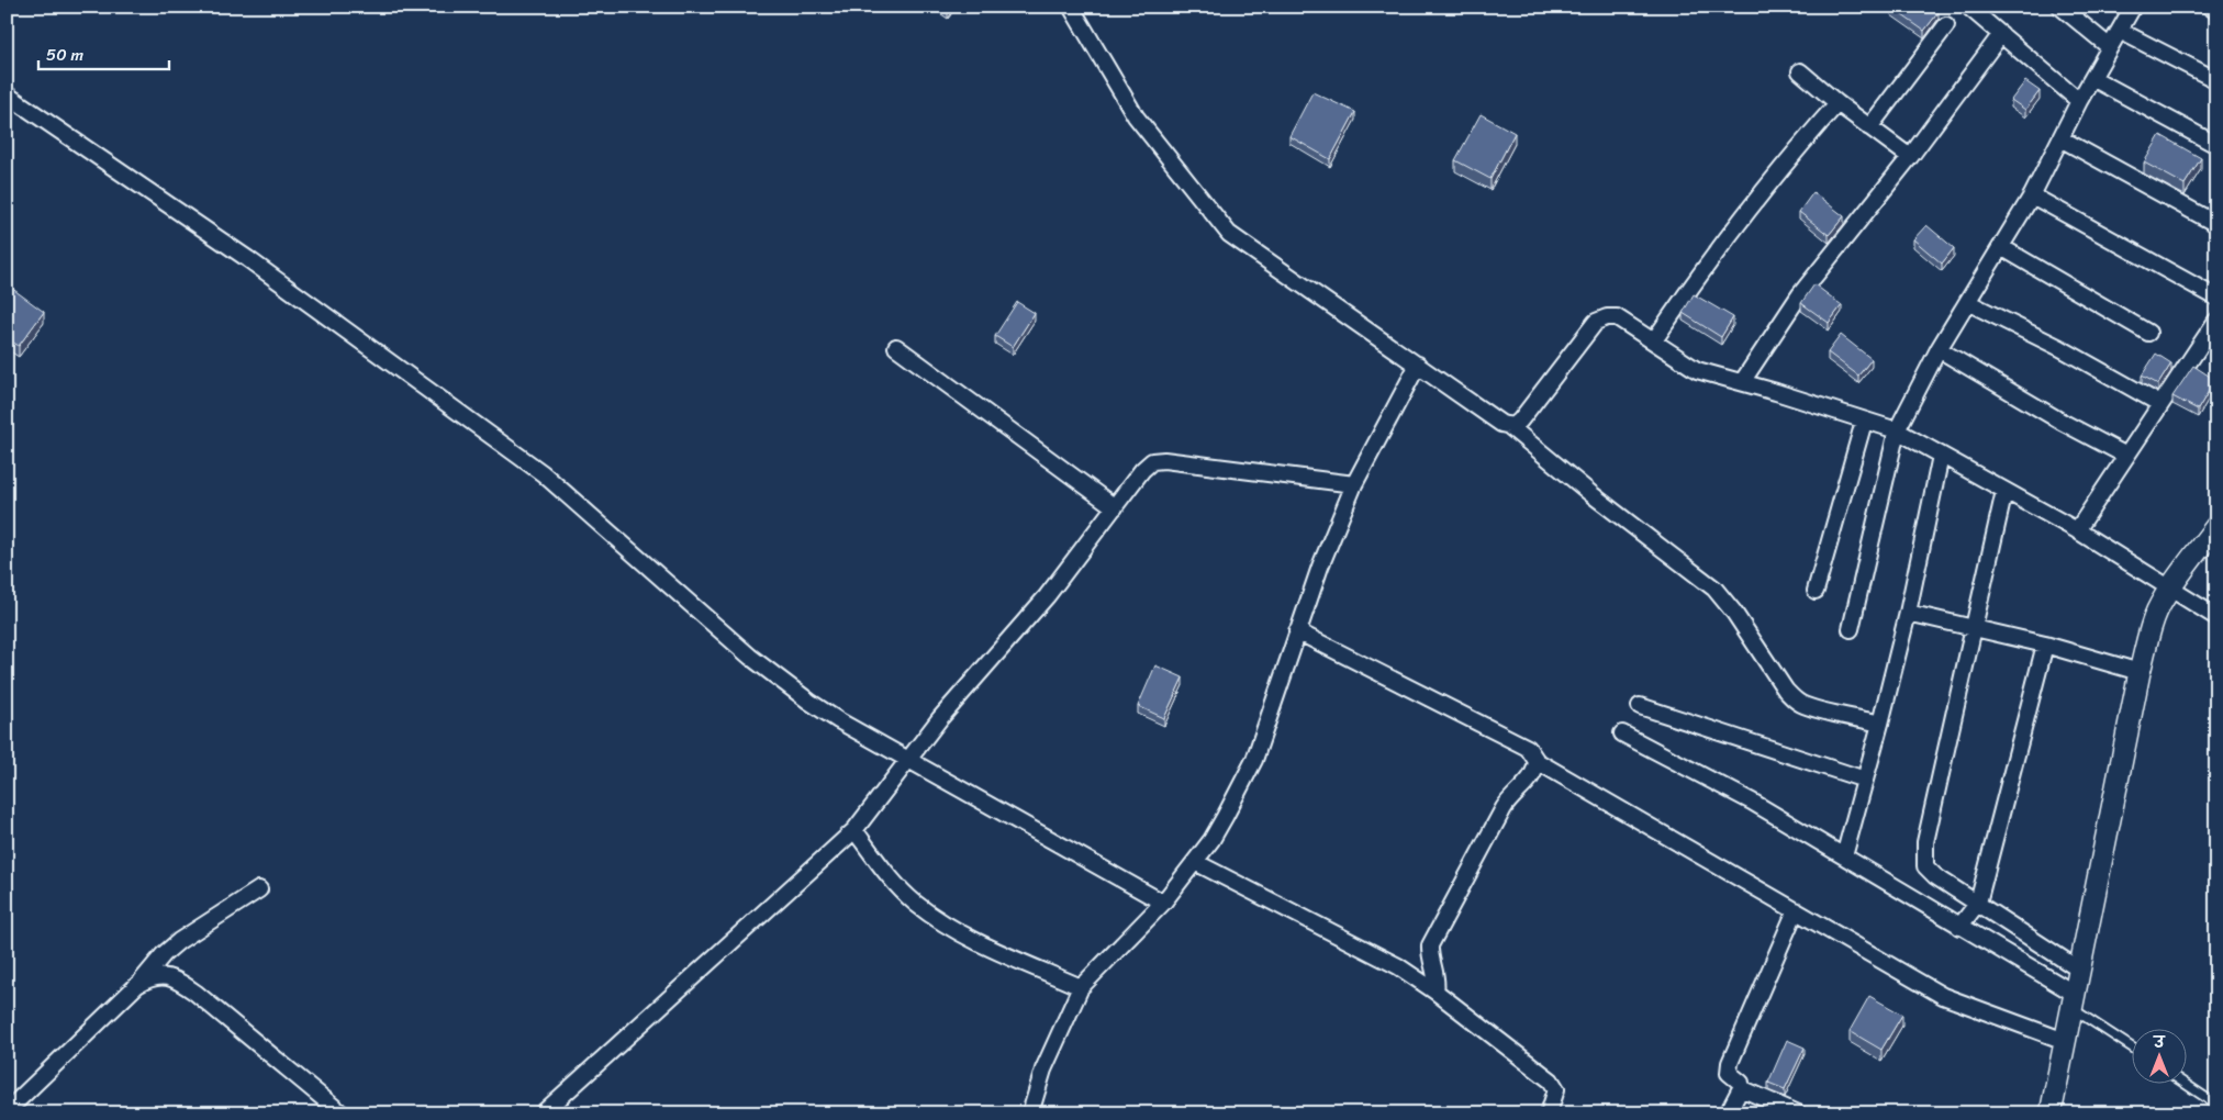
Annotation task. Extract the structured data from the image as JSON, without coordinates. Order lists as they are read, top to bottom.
{
  "scale_bar": "50 m",
  "north": "top"
}
